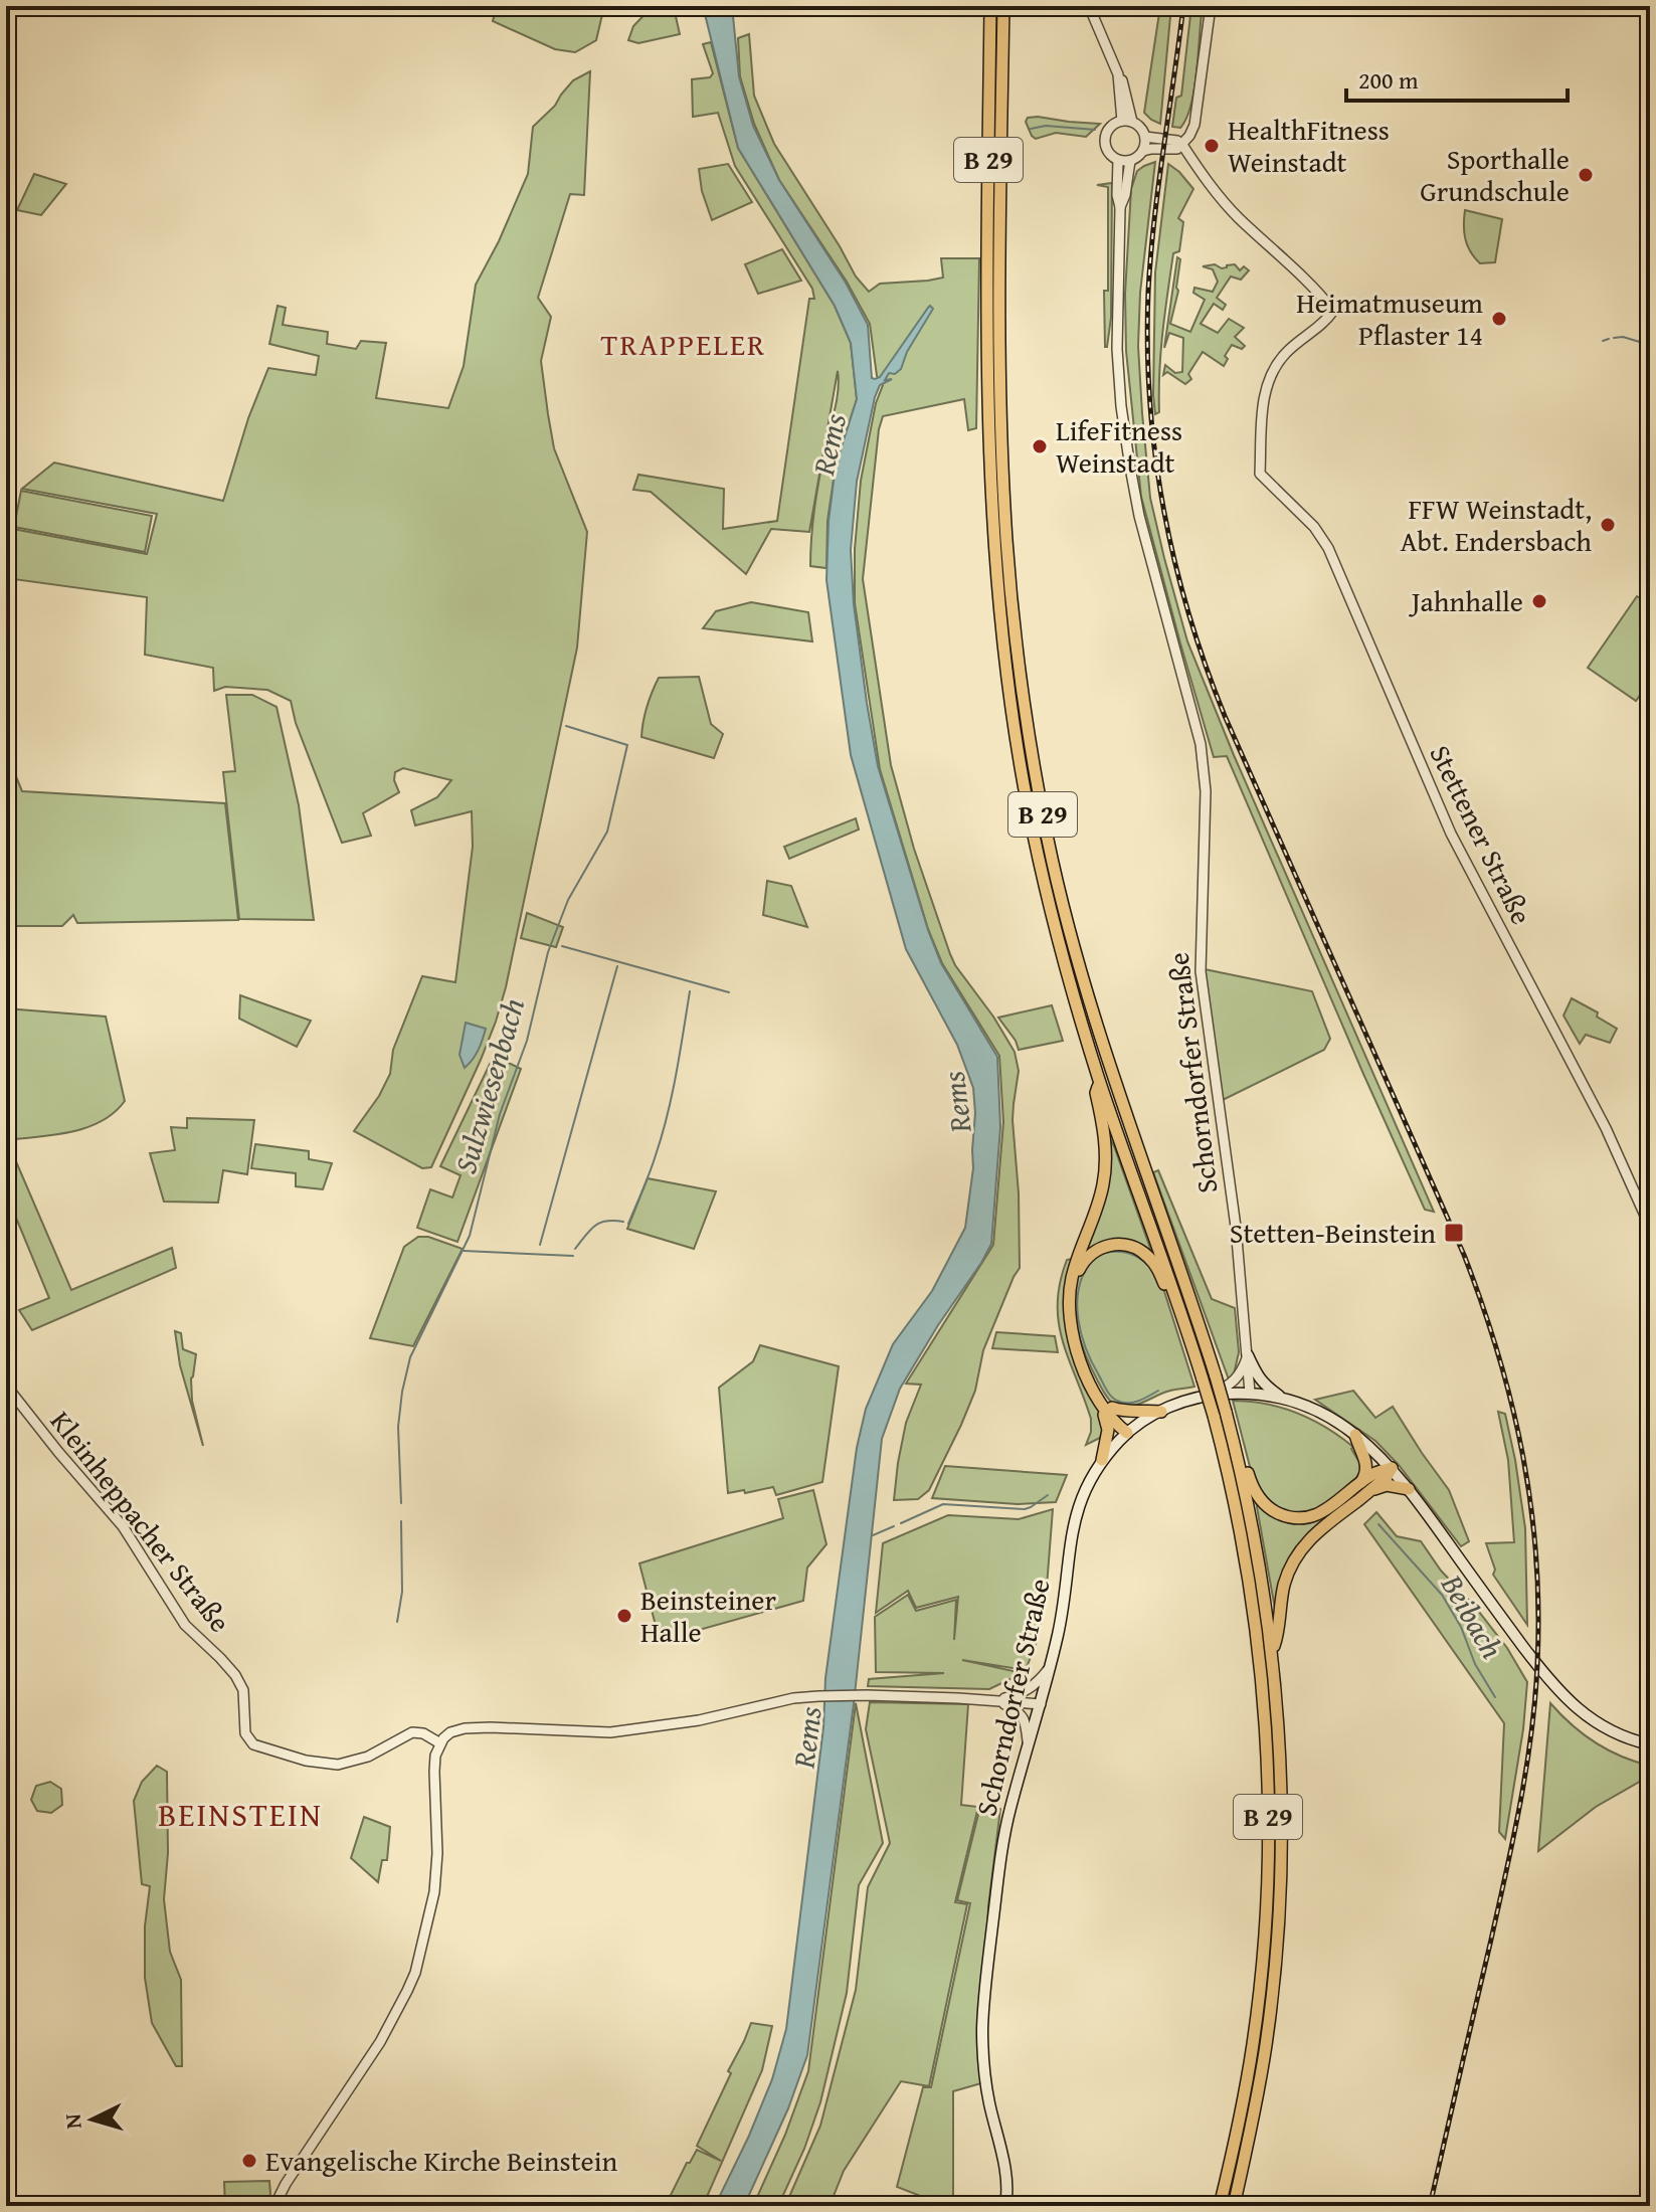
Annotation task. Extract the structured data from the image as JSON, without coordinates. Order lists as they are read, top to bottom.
{
  "streets": {
    "highway": ["B 29"],
    "main road": ["Schorndorfer Straße"],
    "street": ["Stettener Straße", "Kleinheppacher Straße"]
  },
  "districts": ["TRAPPELER", "BEINSTEIN"],
  "water": ["Rems", "Sulzwiesenbach", "Beibach"],
  "places": {
    "other": [
      "HealthFitness Weinstadt",
      "Sporthalle Grundschule",
      "Heimatmuseum Pflaster 14",
      "LifeFitness Weinstadt",
      "FFW Weinstadt, Abt. Endersbach",
      "Jahnhalle",
      "Beinsteiner Halle",
      "Evangelische Kirche Beinstein"
    ],
    "transit": ["Stetten-Beinstein"]
  },
  "scale_bar": "200 m",
  "north": "left"
}
